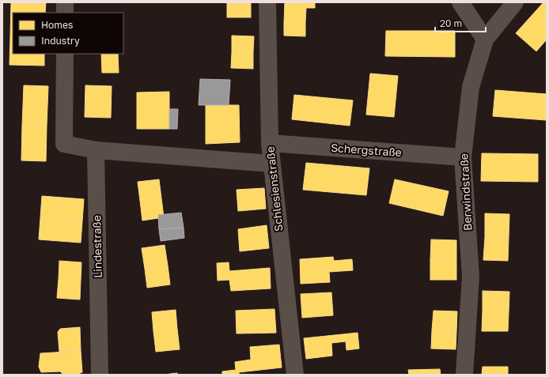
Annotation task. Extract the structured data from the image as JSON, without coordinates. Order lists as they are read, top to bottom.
{
  "streets": {
    "street": [
      "Schergstraße",
      "Schlesienstraße",
      "Berwindstraße",
      "Lindestraße"
    ]
  },
  "crossings": [
    ["Schergstraße", "Schlesienstraße"],
    ["Schergstraße", "Berwindstraße"]
  ],
  "legend": ["Homes", "Industry"],
  "scale_bar": "20 m"
}
